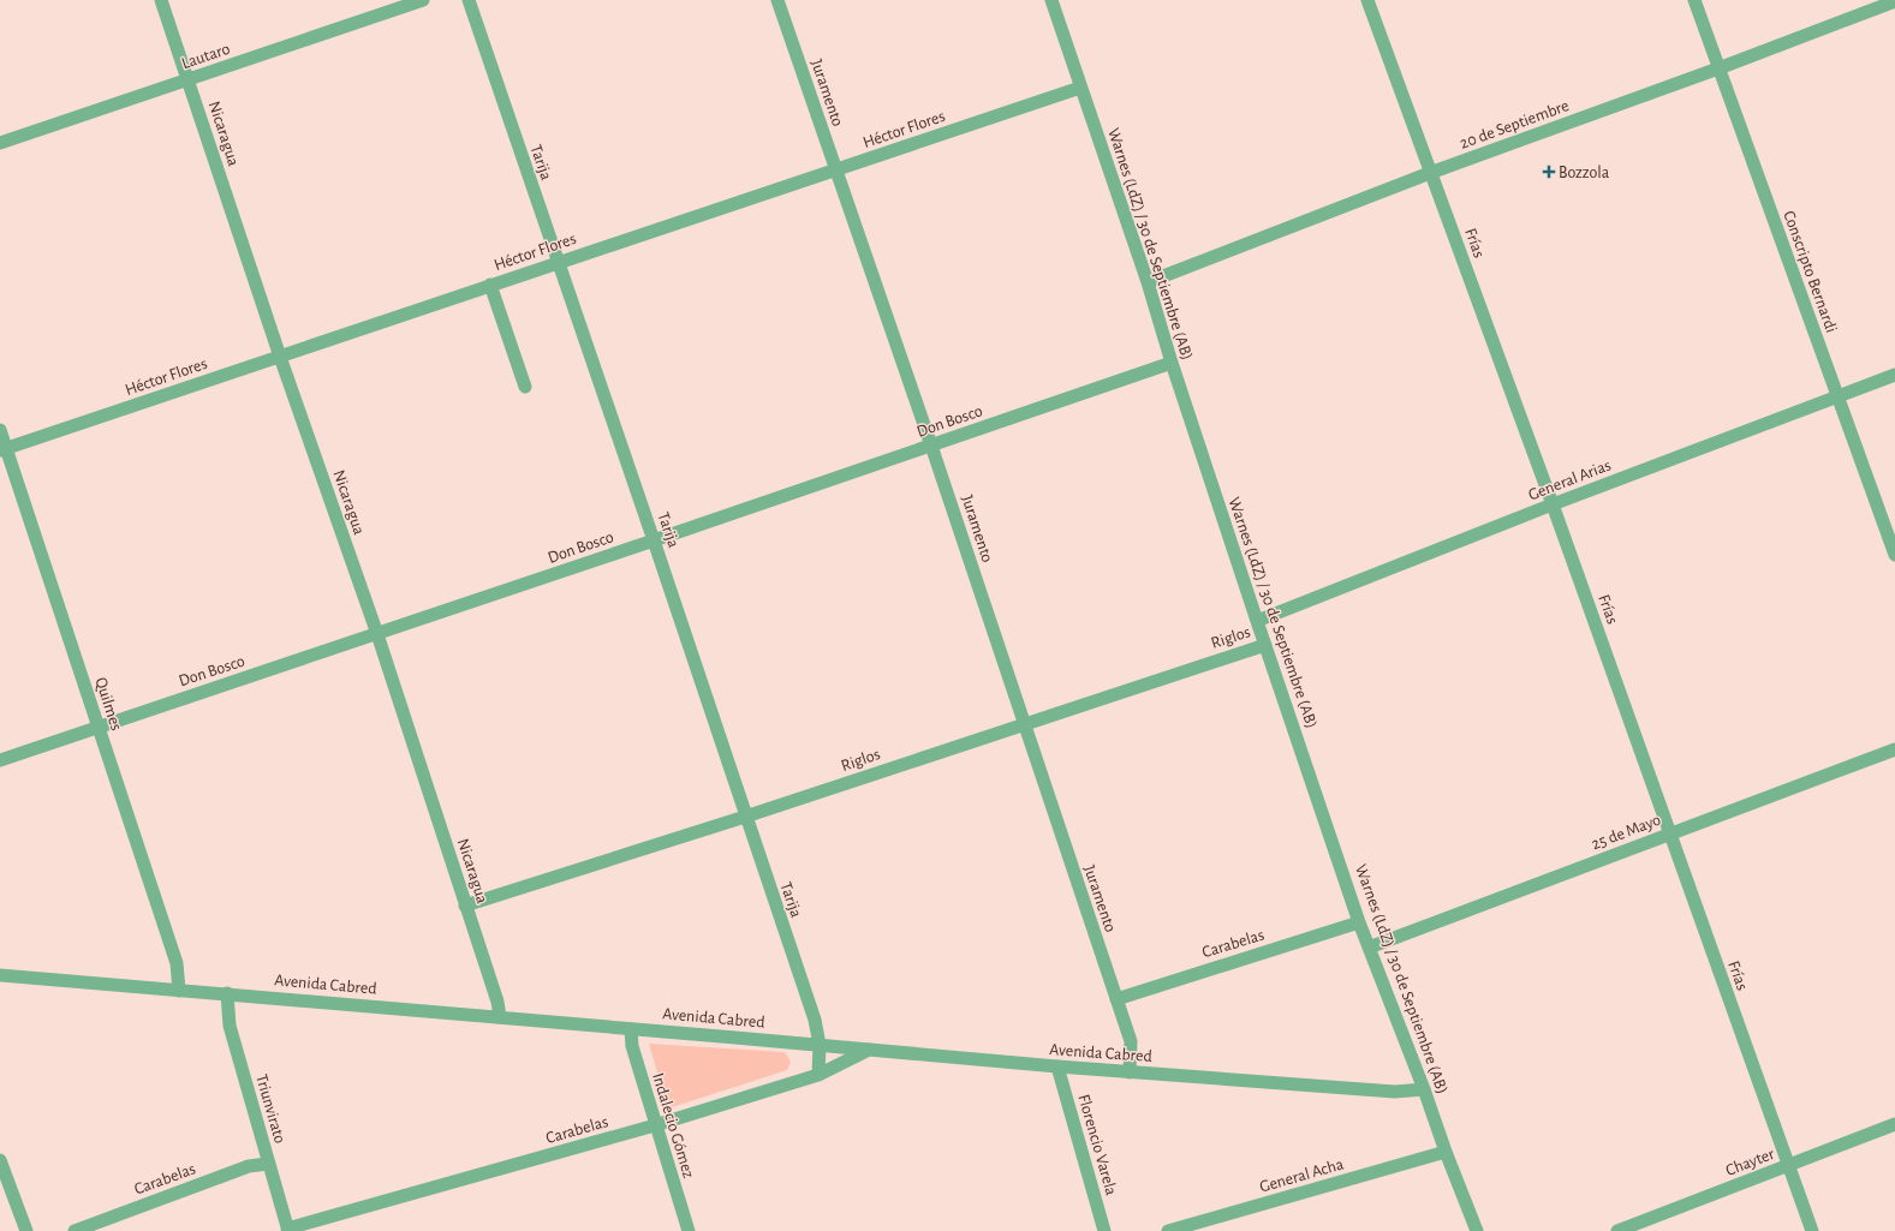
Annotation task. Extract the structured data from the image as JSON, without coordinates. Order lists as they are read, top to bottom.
{
  "streets": {
    "street": [
      "Lautaro",
      "Juramento",
      "20 de Septiembre",
      "Héctor Flores",
      "Nicaragua",
      "Tarija",
      "Frías",
      "Warnes (LdZ) / 30 de Septiembre (AB)",
      "Conscripto Bernardi",
      "Don Bosco",
      "General Arias",
      "Riglos",
      "Quilmes",
      "25 de Mayo",
      "Carabelas",
      "Avenida Cabred",
      "Triunvirato",
      "Indalecio Gómez",
      "Florencio Varela",
      "Chayter",
      "General Acha"
    ]
  },
  "crossings": [
    ["Lautaro", "Nicaragua"],
    ["Juramento", "Héctor Flores"],
    ["Juramento", "Don Bosco"],
    ["Juramento", "Riglos"],
    ["Juramento", "Carabelas"],
    ["Juramento", "Avenida Cabred"],
    ["20 de Septiembre", "Frías"],
    ["20 de Septiembre", "Warnes (LdZ) / 30 de Septiembre (AB)"],
    ["20 de Septiembre", "Conscripto Bernardi"],
    ["Héctor Flores", "Nicaragua"],
    ["Héctor Flores", "Tarija"],
    ["Héctor Flores", "Warnes (LdZ) / 30 de Septiembre (AB)"],
    ["Héctor Flores", "Quilmes"],
    ["Nicaragua", "Don Bosco"],
    ["Nicaragua", "Riglos"],
    ["Nicaragua", "Avenida Cabred"],
    ["Tarija", "Don Bosco"],
    ["Tarija", "Riglos"],
    ["Tarija", "Carabelas"],
    ["Tarija", "Avenida Cabred"],
    ["Frías", "General Arias"],
    ["Frías", "25 de Mayo"],
    ["Frías", "Chayter"],
    ["Warnes (LdZ) / 30 de Septiembre (AB)", "Don Bosco"],
    ["Warnes (LdZ) / 30 de Septiembre (AB)", "General Arias"],
    ["Warnes (LdZ) / 30 de Septiembre (AB)", "Riglos"],
    ["Warnes (LdZ) / 30 de Septiembre (AB)", "25 de Mayo"],
    ["Warnes (LdZ) / 30 de Septiembre (AB)", "Carabelas"],
    ["Warnes (LdZ) / 30 de Septiembre (AB)", "Avenida Cabred"],
    ["Warnes (LdZ) / 30 de Septiembre (AB)", "General Acha"],
    ["Conscripto Bernardi", "General Arias"],
    ["Don Bosco", "Quilmes"],
    ["Quilmes", "Avenida Cabred"],
    ["Carabelas", "Avenida Cabred"],
    ["Carabelas", "Triunvirato"],
    ["Carabelas", "Indalecio Gómez"],
    ["Avenida Cabred", "Triunvirato"],
    ["Avenida Cabred", "Indalecio Gómez"],
    ["Avenida Cabred", "Florencio Varela"]
  ],
  "places": {
    "health": ["Bozzola"]
  }
}
